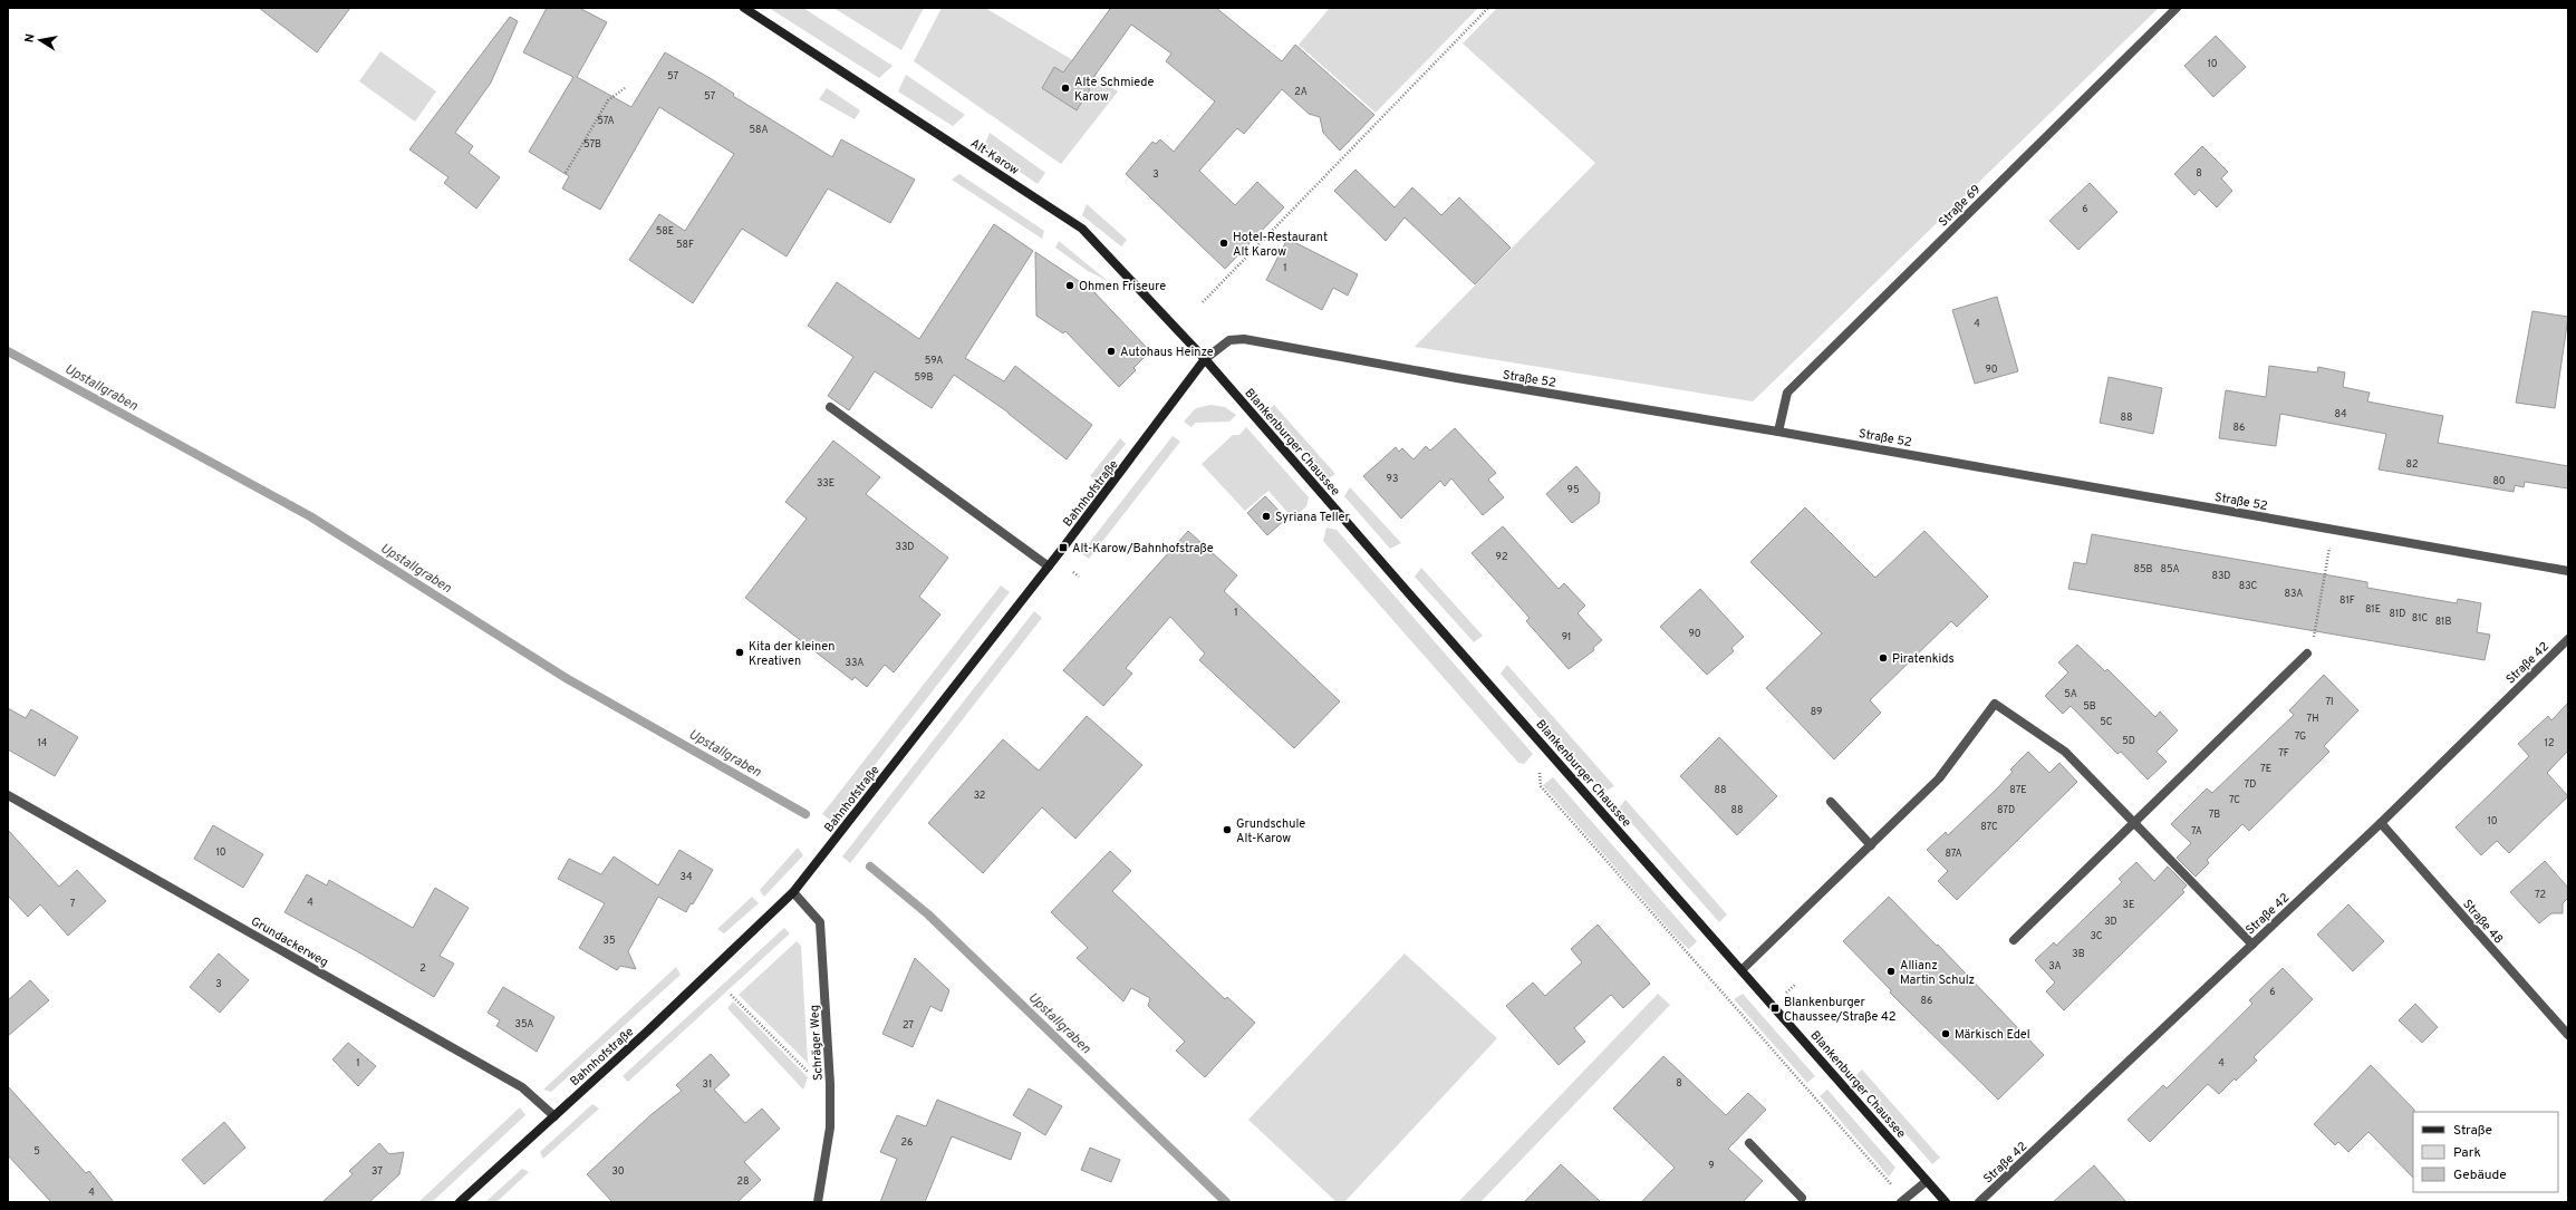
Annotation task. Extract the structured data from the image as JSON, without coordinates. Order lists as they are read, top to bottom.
{
  "streets": {
    "main road": ["Alt-Karow", "Blankenburger Chaussee", "Bahnhofstraße"],
    "street": [
      "Straße 69",
      "Straße 52",
      "Straße 42",
      "Straße 48",
      "Grundackerweg",
      "Schräger Weg"
    ]
  },
  "crossings": [
    ["Alt-Karow", "Straße 52"],
    ["Alt-Karow", "Blankenburger Chaussee"],
    ["Alt-Karow", "Bahnhofstraße"],
    ["Straße 69", "Straße 52"],
    ["Straße 52", "Blankenburger Chaussee"],
    ["Straße 52", "Bahnhofstraße"],
    ["Blankenburger Chaussee", "Bahnhofstraße"],
    ["Bahnhofstraße", "Grundackerweg"],
    ["Bahnhofstraße", "Schräger Weg"],
    ["Straße 42", "Straße 48"]
  ],
  "water": ["Upstallgraben"],
  "places": {
    "other": [
      "Alte Schmiede Karow",
      "Hotel-Restaurant Alt Karow",
      "Ohmen Friseure",
      "Autohaus Heinze",
      "Syriana Teller",
      "Kita der kleinen Kreativen",
      "Piratenkids",
      "Grundschule Alt-Karow",
      "Allianz Martin Schulz",
      "Märkisch Edel"
    ],
    "transit": ["Alt-Karow/Bahnhofstraße", "Blankenburger Chaussee/Straße 42"]
  },
  "house_numbers": [
    "10",
    "57",
    "2A",
    "57",
    "57A",
    "58A",
    "57B",
    "8",
    "3",
    "6",
    "58E",
    "58F",
    "1",
    "4",
    "59A",
    "90",
    "59B",
    "84",
    "88",
    "86",
    "82",
    "93",
    "80",
    "33E",
    "95",
    "33D",
    "92",
    "85B",
    "85A",
    "83D",
    "83C",
    "83A",
    "81F",
    "81E",
    "1",
    "81D",
    "81C",
    "81B",
    "90",
    "91",
    "33A",
    "5A",
    "7I",
    "5B",
    "89",
    "7H",
    "5C",
    "7G",
    "5D",
    "14",
    "12",
    "7F",
    "7E",
    "7D",
    "88",
    "87E",
    "32",
    "7C",
    "88",
    "87D",
    "7B",
    "10",
    "87C",
    "7A",
    "10",
    "87A",
    "34",
    "72",
    "4",
    "7",
    "3E",
    "3D",
    "3C",
    "35",
    "3B",
    "3A",
    "2",
    "3",
    "6",
    "86",
    "35A",
    "27",
    "1",
    "4",
    "8",
    "31",
    "26",
    "5",
    "9",
    "37",
    "30",
    "28",
    "4"
  ],
  "legend": ["Straße", "Park", "Gebäude"],
  "north": "left"
}
